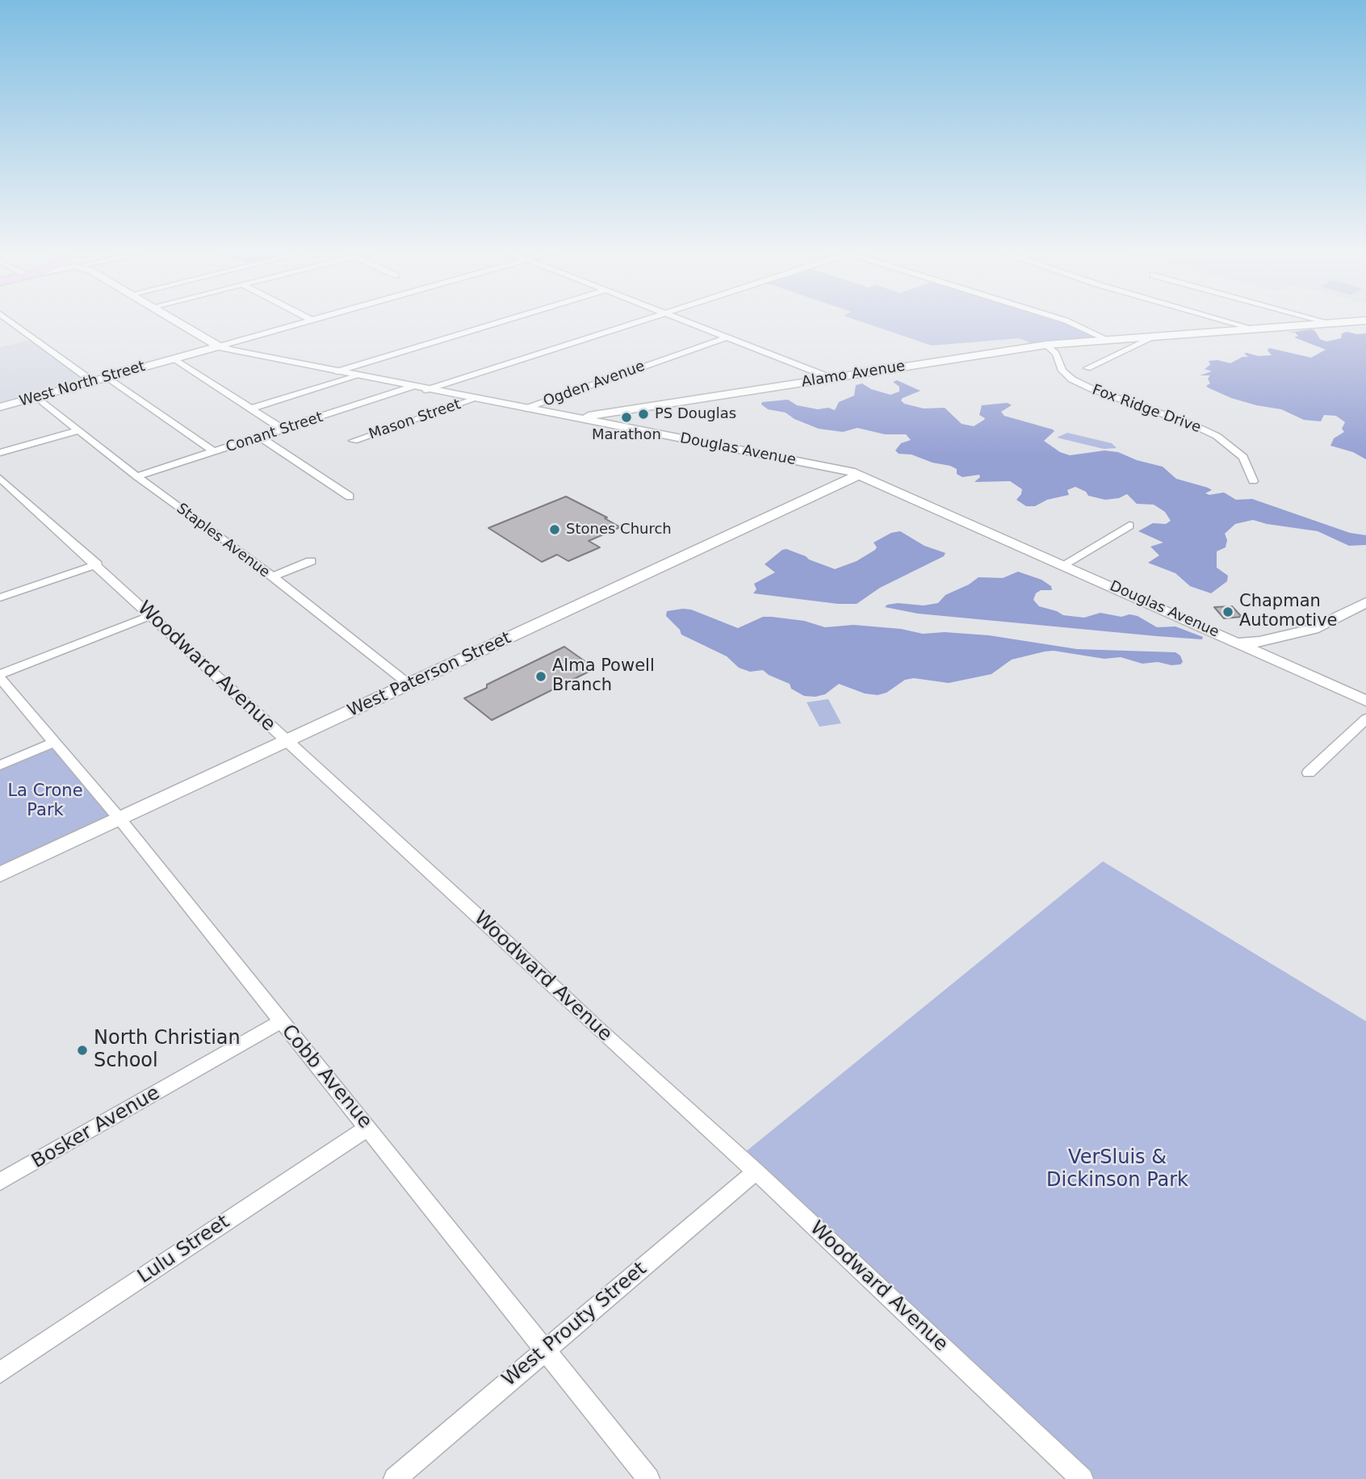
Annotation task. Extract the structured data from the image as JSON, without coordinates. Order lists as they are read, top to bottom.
{
  "streets": {
    "street": [
      "Alamo Avenue",
      "West North Street",
      "Ogden Avenue",
      "Fox Ridge Drive",
      "Mason Street",
      "Conant Street",
      "Douglas Avenue",
      "Staples Avenue",
      "Woodward Avenue",
      "West Paterson Street",
      "Cobb Avenue",
      "Bosker Avenue",
      "Lulu Street",
      "West Prouty Street"
    ]
  },
  "crossings": [
    ["Alamo Avenue", "Fox Ridge Drive"],
    ["Alamo Avenue", "Douglas Avenue"],
    ["West North Street", "Douglas Avenue"],
    ["West North Street", "Staples Avenue"],
    ["Ogden Avenue", "Douglas Avenue"],
    ["Mason Street", "Douglas Avenue"],
    ["Conant Street", "Douglas Avenue"],
    ["Conant Street", "Staples Avenue"],
    ["Douglas Avenue", "West Paterson Street"],
    ["Staples Avenue", "West Paterson Street"],
    ["Woodward Avenue", "West Paterson Street"],
    ["Woodward Avenue", "West Prouty Street"],
    ["West Paterson Street", "Cobb Avenue"],
    ["Cobb Avenue", "Bosker Avenue"],
    ["Cobb Avenue", "Lulu Street"],
    ["Cobb Avenue", "West Prouty Street"]
  ],
  "parks": ["La Crone Park", "VerSluis & Dickinson Park"],
  "places": [
    "PS Douglas",
    "Marathon",
    "Stones Church",
    "Chapman Automotive",
    "Alma Powell Branch",
    "North Christian School"
  ]
}
